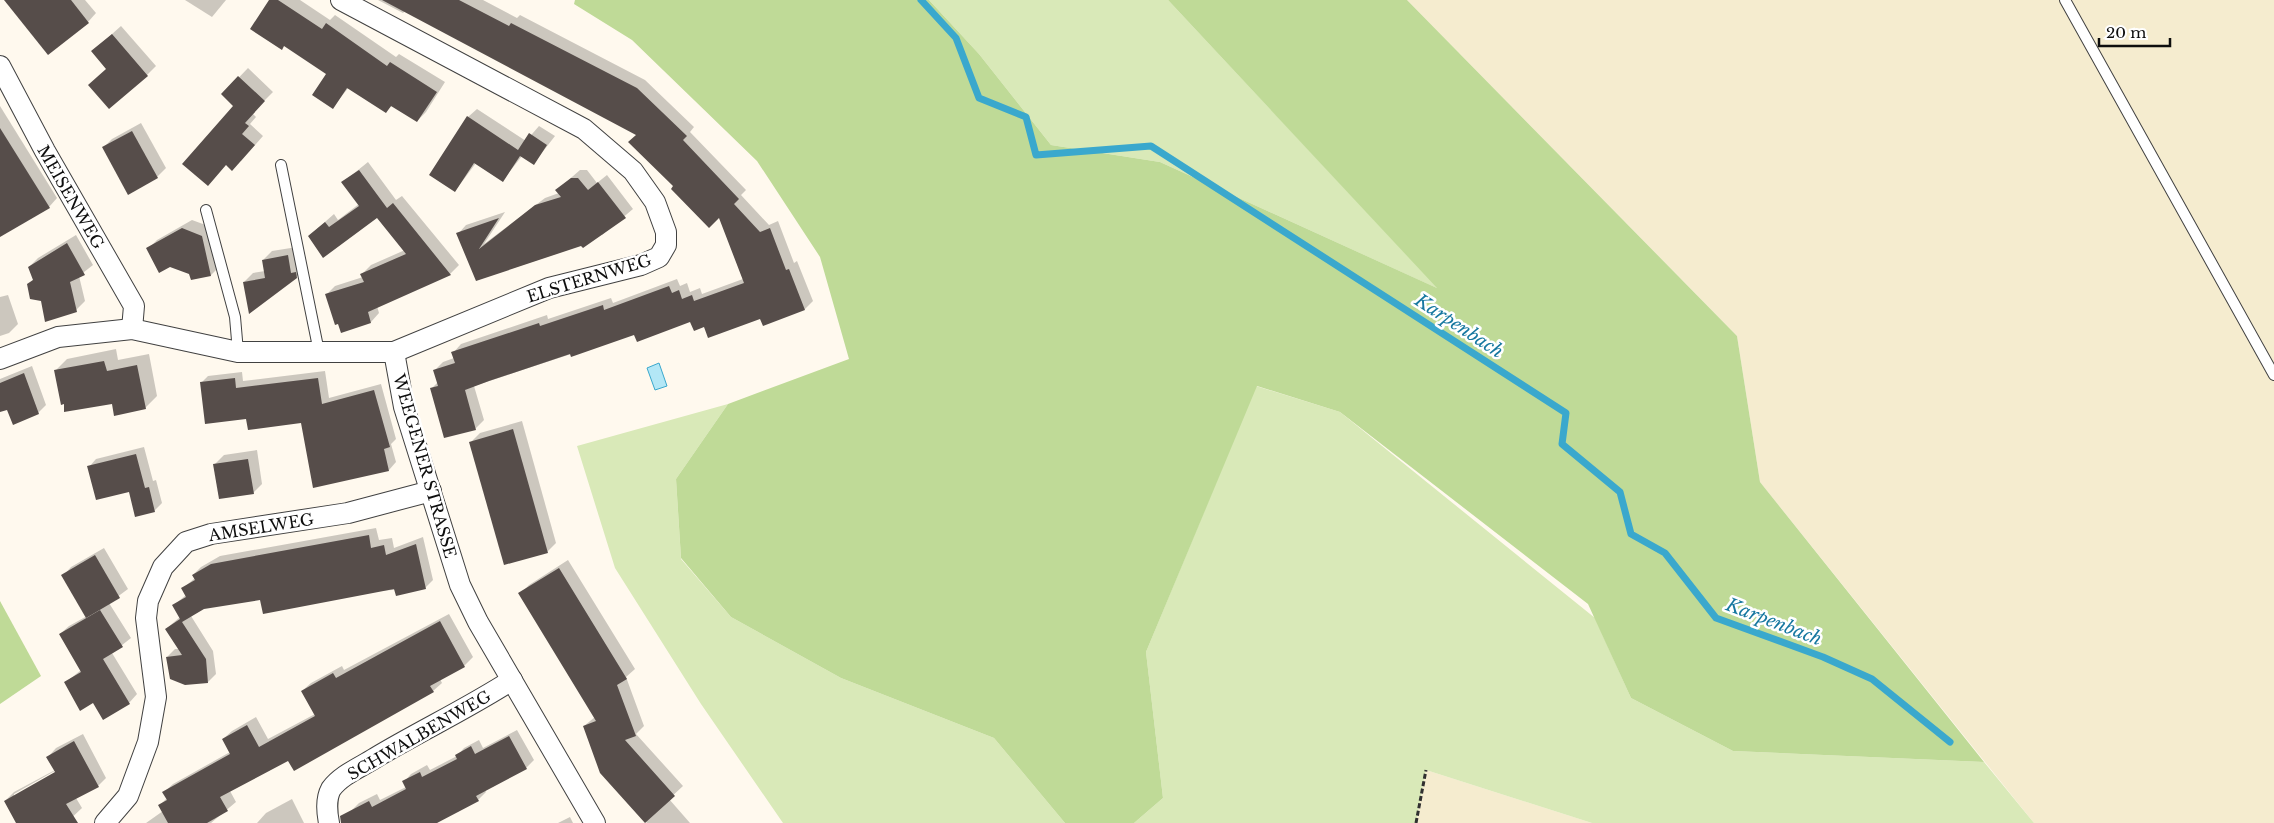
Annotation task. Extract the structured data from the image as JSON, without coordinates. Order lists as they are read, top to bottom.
{
  "streets": {
    "street": [
      "MEISENWEG",
      "ELSTERNWEG",
      "WEEGENER STRASSE",
      "AMSELWEG",
      "SCHWALBENWEG"
    ]
  },
  "crossings": [
    ["MEISENWEG", "WEEGENER STRASSE"],
    ["ELSTERNWEG", "WEEGENER STRASSE"],
    ["WEEGENER STRASSE", "AMSELWEG"],
    ["WEEGENER STRASSE", "SCHWALBENWEG"]
  ],
  "water": ["Karpenbach"],
  "scale_bar": "20 m"
}
